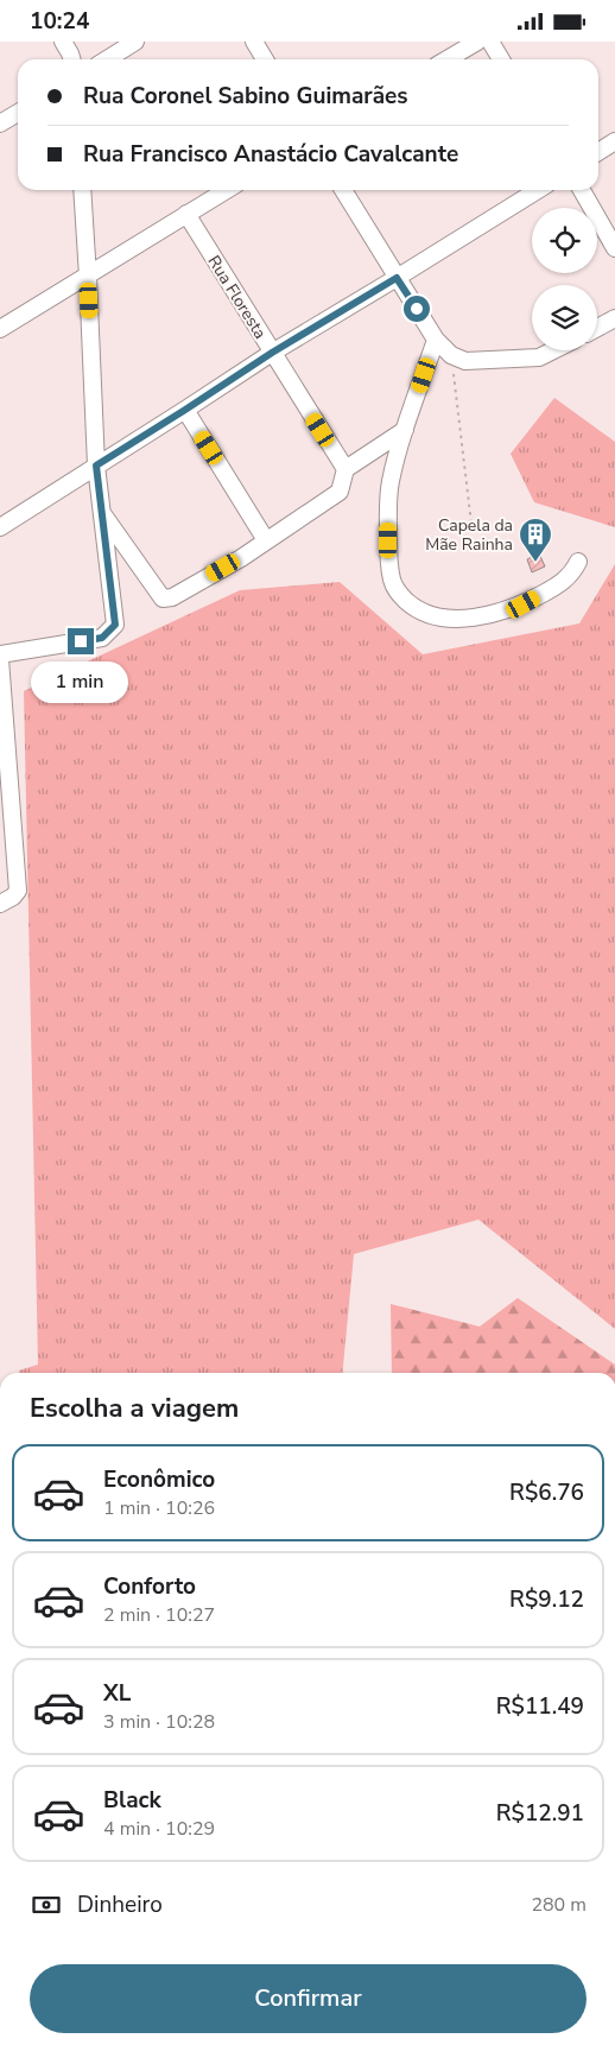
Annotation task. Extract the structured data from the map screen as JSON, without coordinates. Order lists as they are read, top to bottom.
{
  "streets": {
    "street": ["Rua Floresta"]
  },
  "places": {
    "building": ["Capela da Mãe Rainha"]
  },
  "page": {
    "status": "10:24",
    "banner": ["Rua Coronel Sabino Guimarães", "Rua Francisco Anastácio Cavalcante"],
    "bubble": "1 min",
    "heading": "Escolha a viagem",
    "list": [
      {
        "name": "Econômico",
        "note": "1 min · 10:26",
        "value": "R$6.76"
      },
      {
        "name": "Conforto",
        "note": "2 min · 10:27",
        "value": "R$9.12"
      },
      {
        "name": "XL",
        "note": "3 min · 10:28",
        "value": "R$11.49"
      },
      {
        "name": "Black",
        "note": "4 min · 10:29",
        "value": "R$12.91"
      }
    ],
    "pay": ["Dinheiro", "280 m"],
    "buttons": "Confirmar"
  }
}
